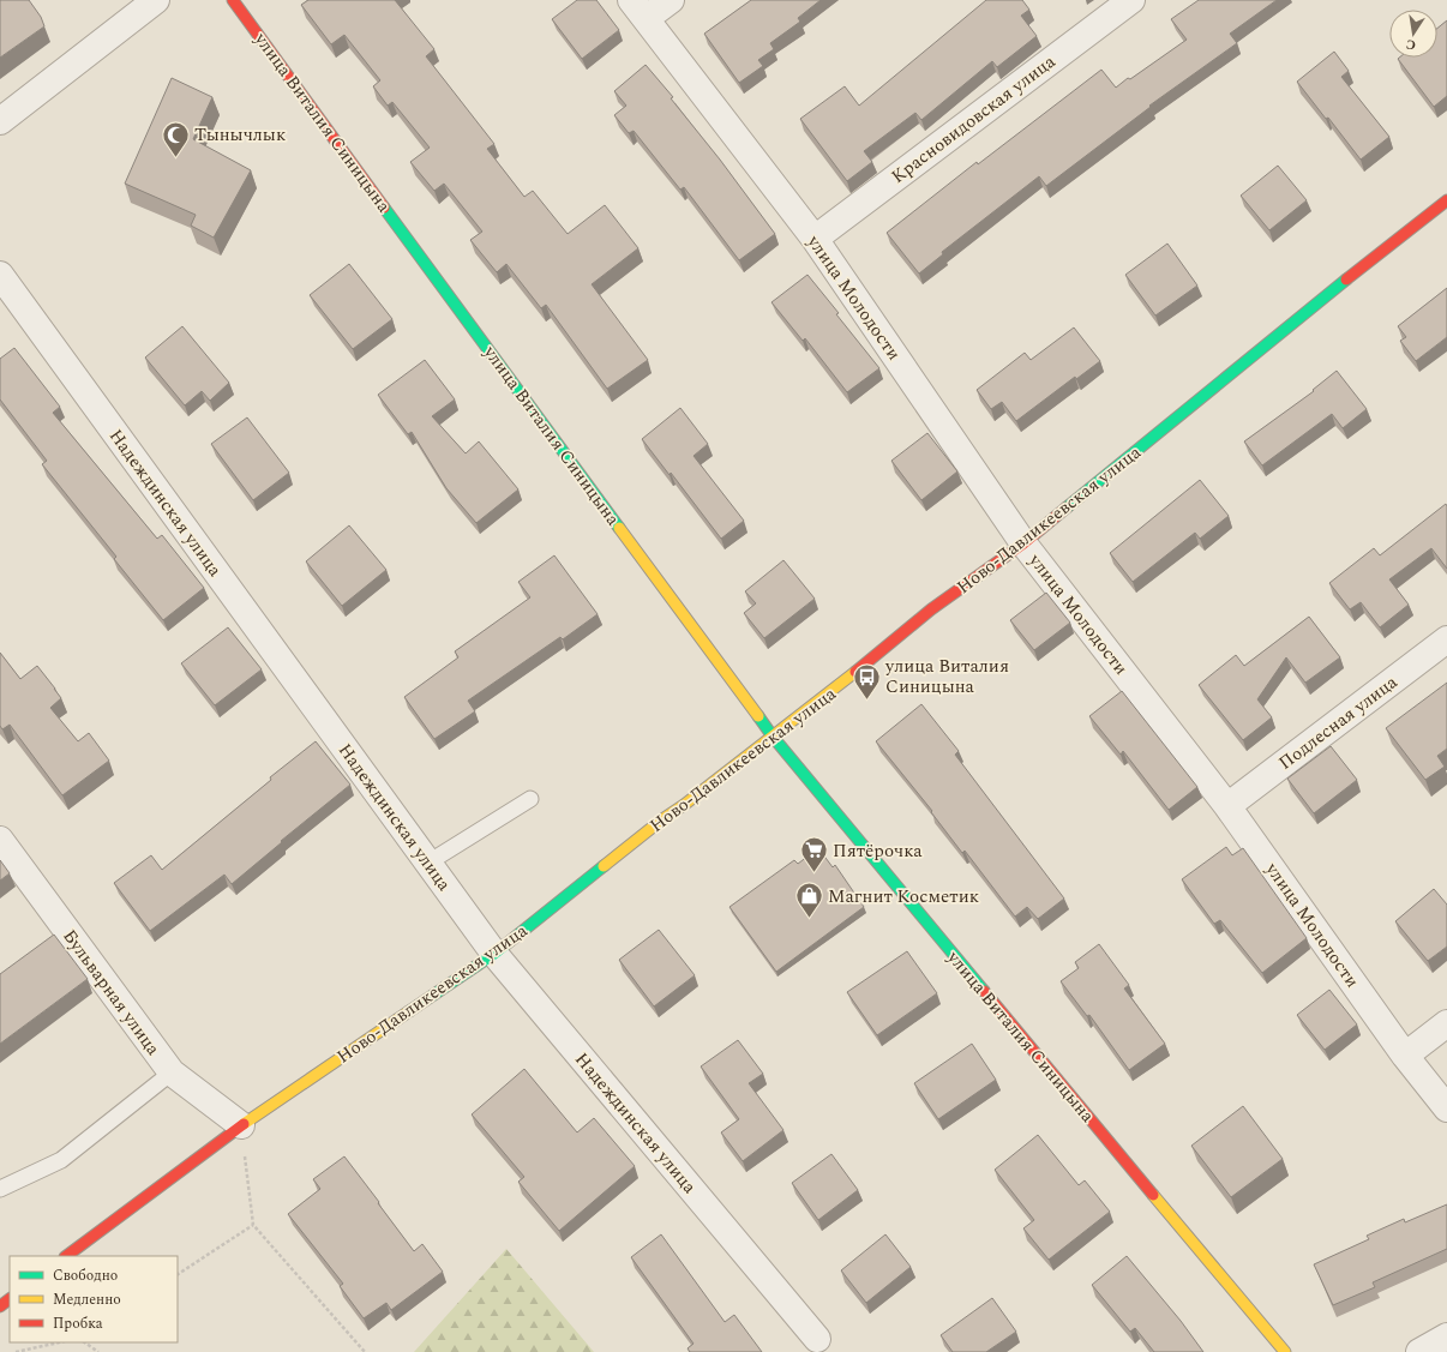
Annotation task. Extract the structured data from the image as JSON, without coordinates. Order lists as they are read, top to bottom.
{
  "streets": {
    "street": [
      "Красновидовская улица",
      "улица Виталия Синицына",
      "улица Молодости",
      "Надеждинская улица",
      "Ново-Давликеевская улица",
      "Подлесная улица",
      "Бульварная улица"
    ]
  },
  "crossings": [
    ["Красновидовская улица", "улица Молодости"],
    ["улица Виталия Синицына", "Ново-Давликеевская улица"],
    ["улица Молодости", "Ново-Давликеевская улица"],
    ["улица Молодости", "Подлесная улица"],
    ["Надеждинская улица", "Ново-Давликеевская улица"],
    ["Ново-Давликеевская улица", "Бульварная улица"]
  ],
  "places": {
    "mosque": ["Тынычлык"],
    "bus stop": ["улица Виталия Синицына"],
    "supermarket": ["Пятёрочка"],
    "shop": ["Магнит Косметик"]
  },
  "legend": ["Свободно", "Медленно", "Пробка"],
  "north": "bottom"
}
